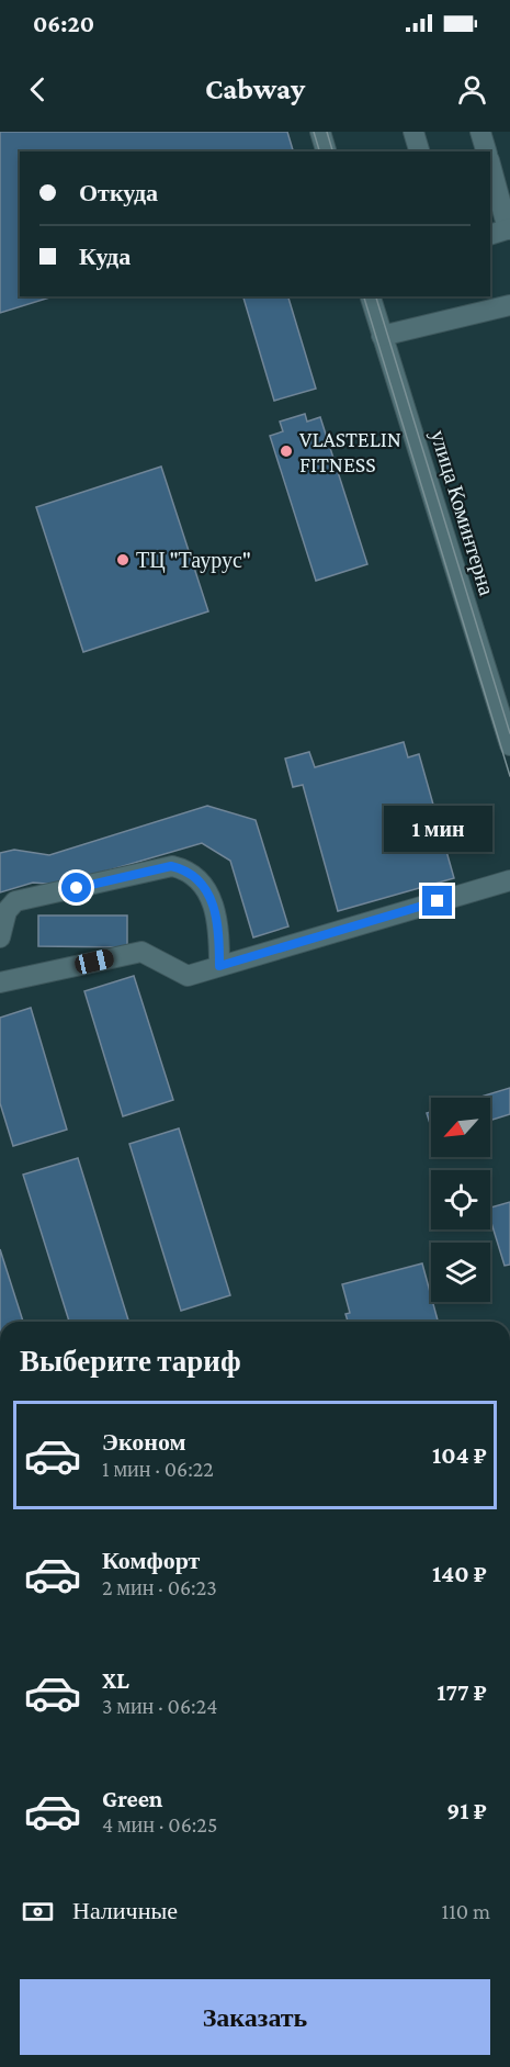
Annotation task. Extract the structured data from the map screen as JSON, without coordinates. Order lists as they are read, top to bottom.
{
  "streets": {
    "street": ["улица Коминтерна"]
  },
  "places": ["VLASTELIN FITNESS", "ТЦ \"Таурус\""],
  "north": "bottom left",
  "page": {
    "status": "06:20",
    "header": "Cabway",
    "banner": ["Откуда", "Куда"],
    "bubble": "1 мин",
    "heading": "Выберите тариф",
    "list": [
      {
        "name": "Эконом",
        "note": "1 мин · 06:22",
        "value": "104 ₽"
      },
      {
        "name": "Комфорт",
        "note": "2 мин · 06:23",
        "value": "140 ₽"
      },
      {
        "name": "XL",
        "note": "3 мин · 06:24",
        "value": "177 ₽"
      },
      {
        "name": "Green",
        "note": "4 мин · 06:25",
        "value": "91 ₽"
      }
    ],
    "pay": ["Наличные", "110 m"],
    "buttons": "Заказать"
  }
}
